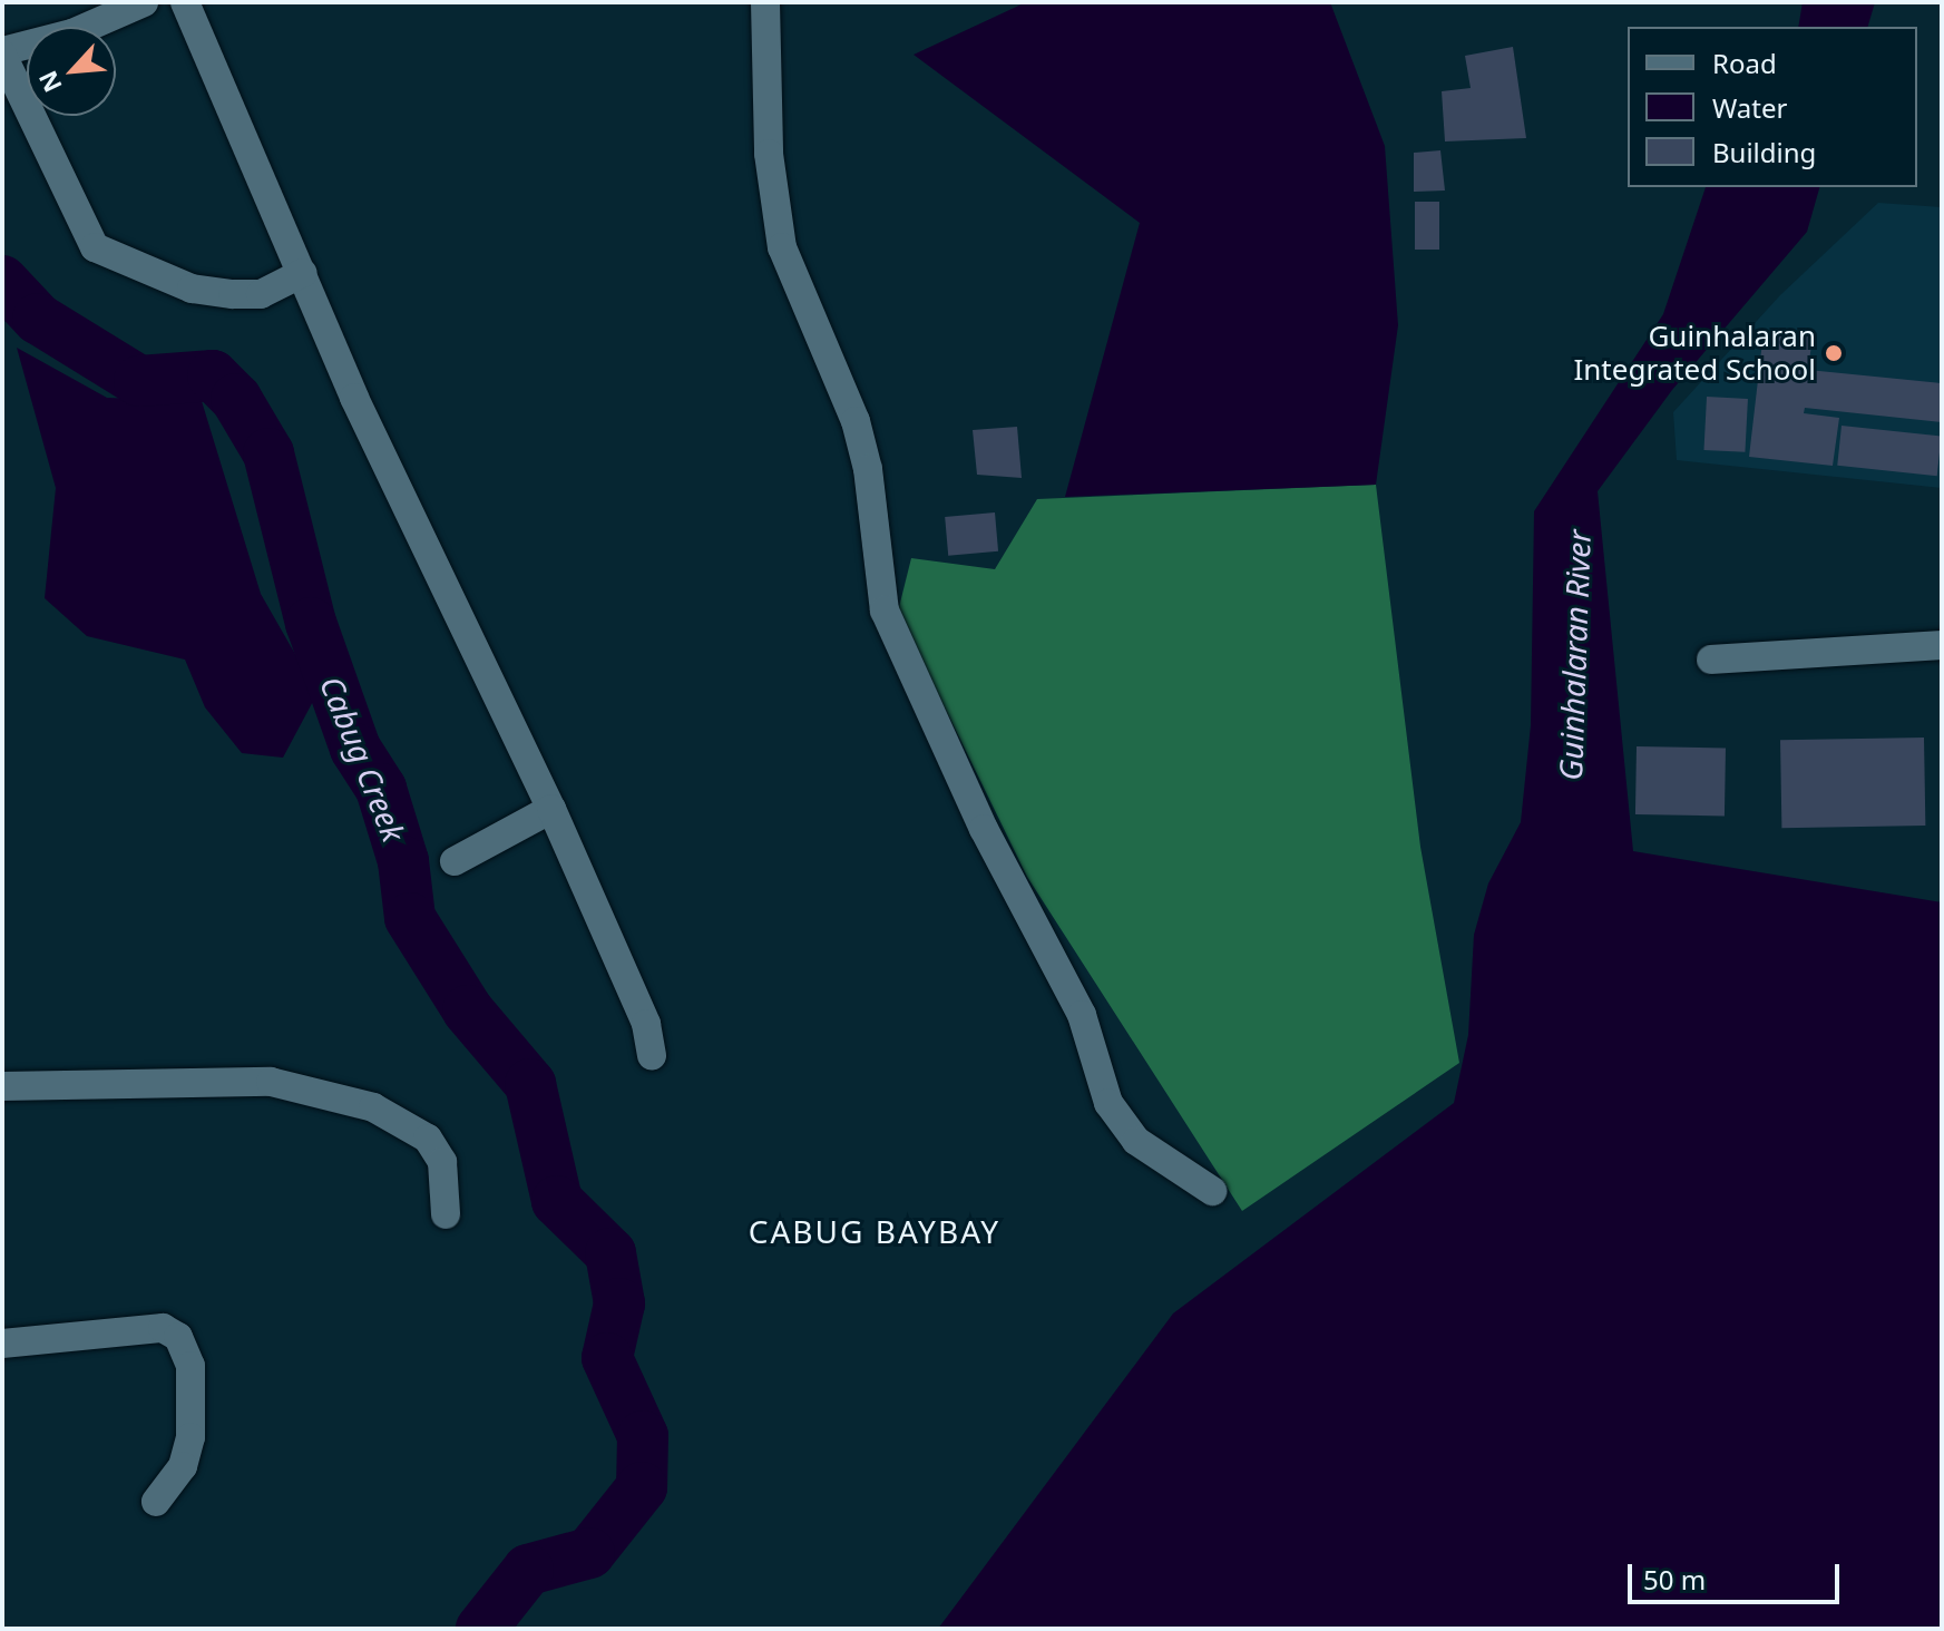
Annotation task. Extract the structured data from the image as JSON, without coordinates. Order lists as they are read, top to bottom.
{
  "districts": ["CABUG BAYBAY"],
  "water": ["Guinhalaran River", "Cabug Creek"],
  "places": ["Guinhalaran Integrated School"],
  "legend": ["Road", "Water", "Building"],
  "scale_bar": "50 m",
  "north": "bottom left"
}
